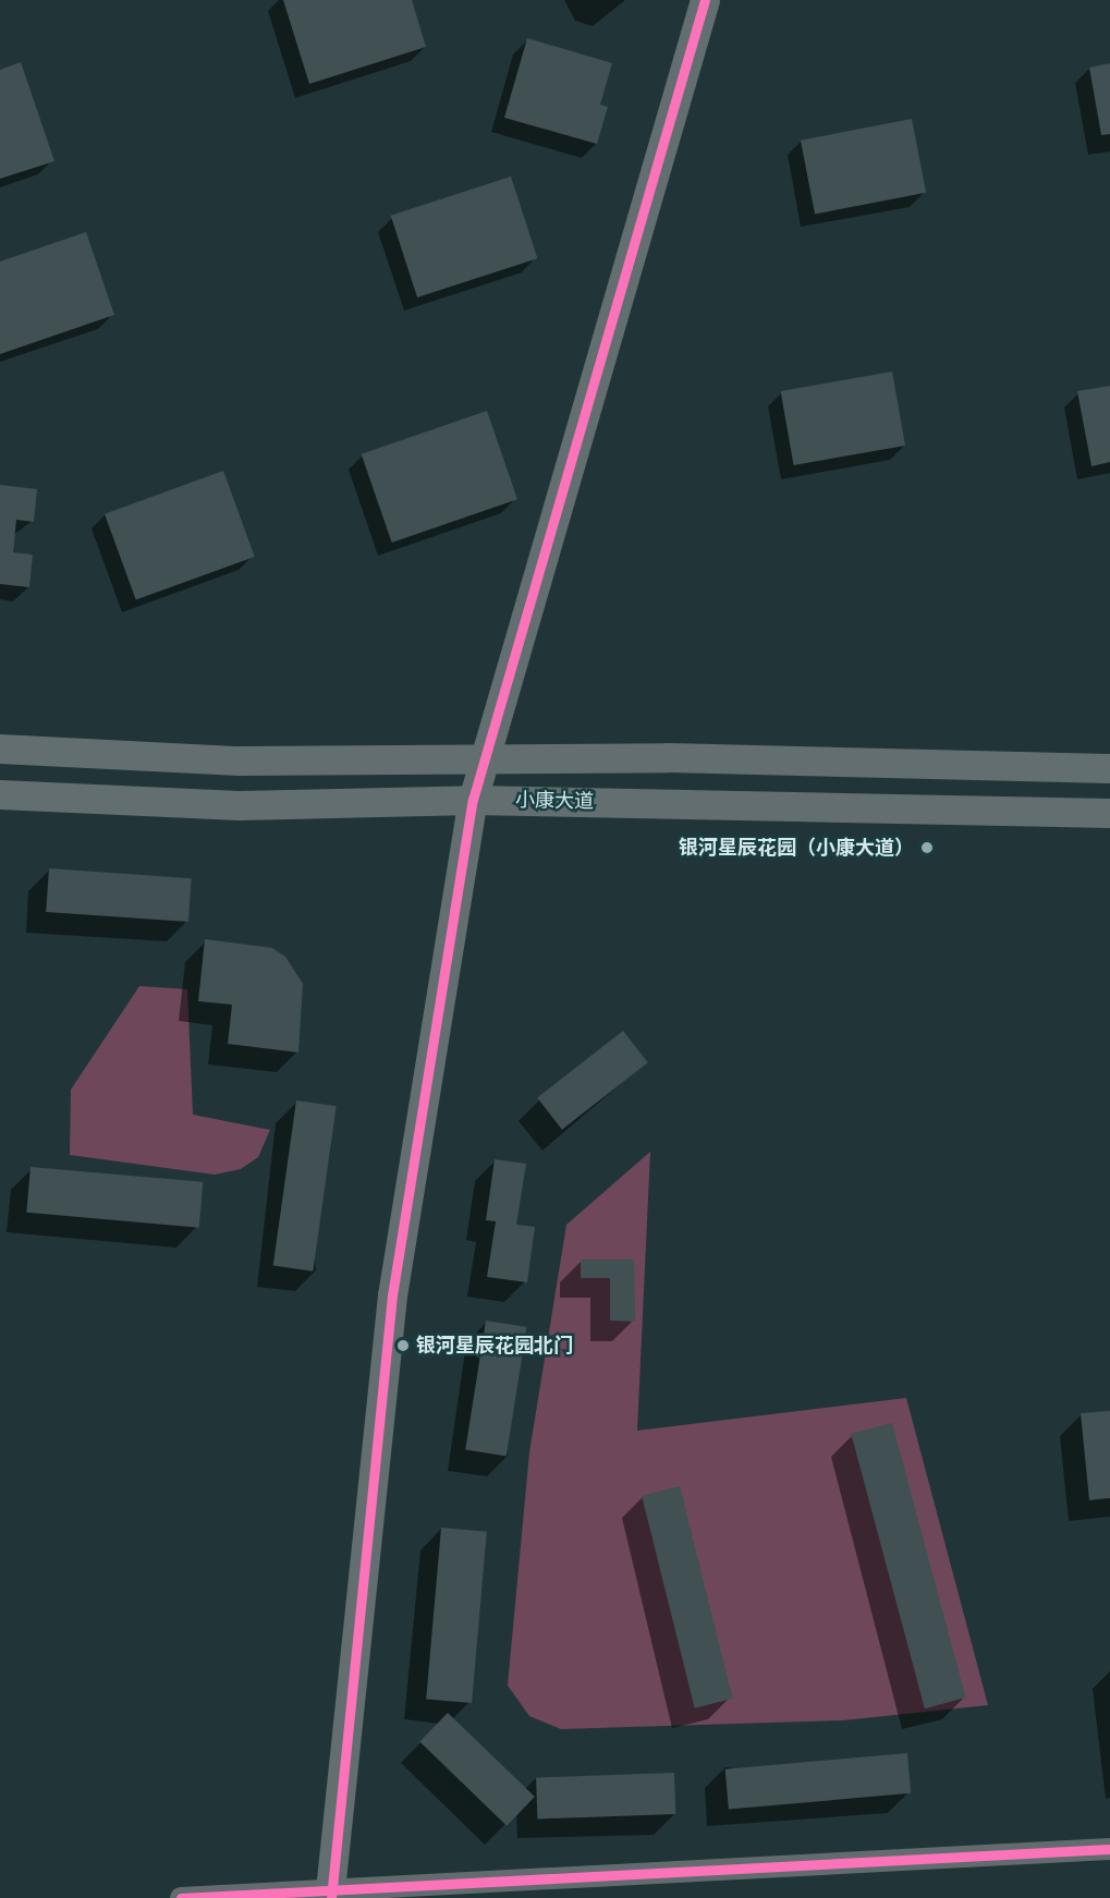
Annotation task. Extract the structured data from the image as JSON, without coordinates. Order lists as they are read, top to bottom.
{
  "streets": {
    "main road": ["小康大道"]
  },
  "places": ["银河星辰花园（小康大道）", "银河星辰花园北门"]
}
